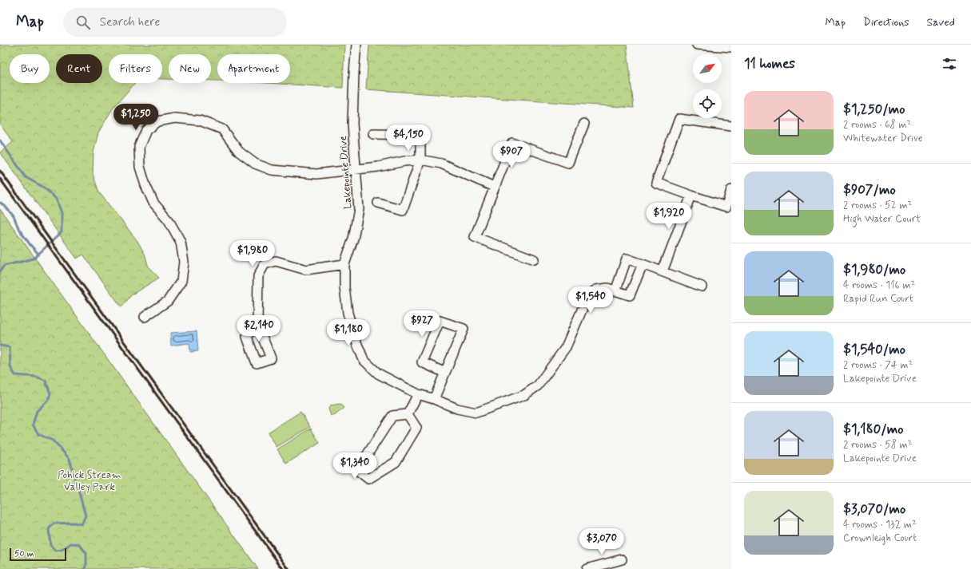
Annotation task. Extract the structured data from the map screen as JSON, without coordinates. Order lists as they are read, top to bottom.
{
  "streets": {
    "street": ["Lakepointe Drive"]
  },
  "parks": ["Pohick Stream Valley Park"],
  "scale_bar": "50 m",
  "north": "top right",
  "page": {
    "header": "Map",
    "search": "Search here",
    "nav": ["Map", "Directions", "Saved"],
    "heading": "11 homes",
    "chip": [
      "Buy",
      "Rent",
      "Filters",
      "New",
      "Apartment"
    ],
    "list": [
      {
        "name": "$1,250/mo",
        "note": "2 rooms · 68 m² · Whitewater Drive"
      },
      {
        "name": "$907/mo",
        "note": "2 rooms · 52 m² · High Water Court"
      },
      {
        "name": "$1,980/mo",
        "note": "4 rooms · 116 m² · Rapid Run Court"
      },
      {
        "name": "$1,540/mo",
        "note": "2 rooms · 74 m² · Lakepointe Drive"
      },
      {
        "name": "$1,180/mo",
        "note": "2 rooms · 58 m² · Lakepointe Drive"
      },
      {
        "name": "$3,070/mo",
        "note": "4 rooms · 132 m² · Crownleigh Court"
      }
    ],
    "price": [
      "$1,250",
      "$4,150",
      "$907",
      "$1,920",
      "$1,980",
      "$1,540",
      "$927",
      "$2,140",
      "$1,180",
      "$1,340",
      "$3,070"
    ],
    "scale": "50 m"
  }
}
